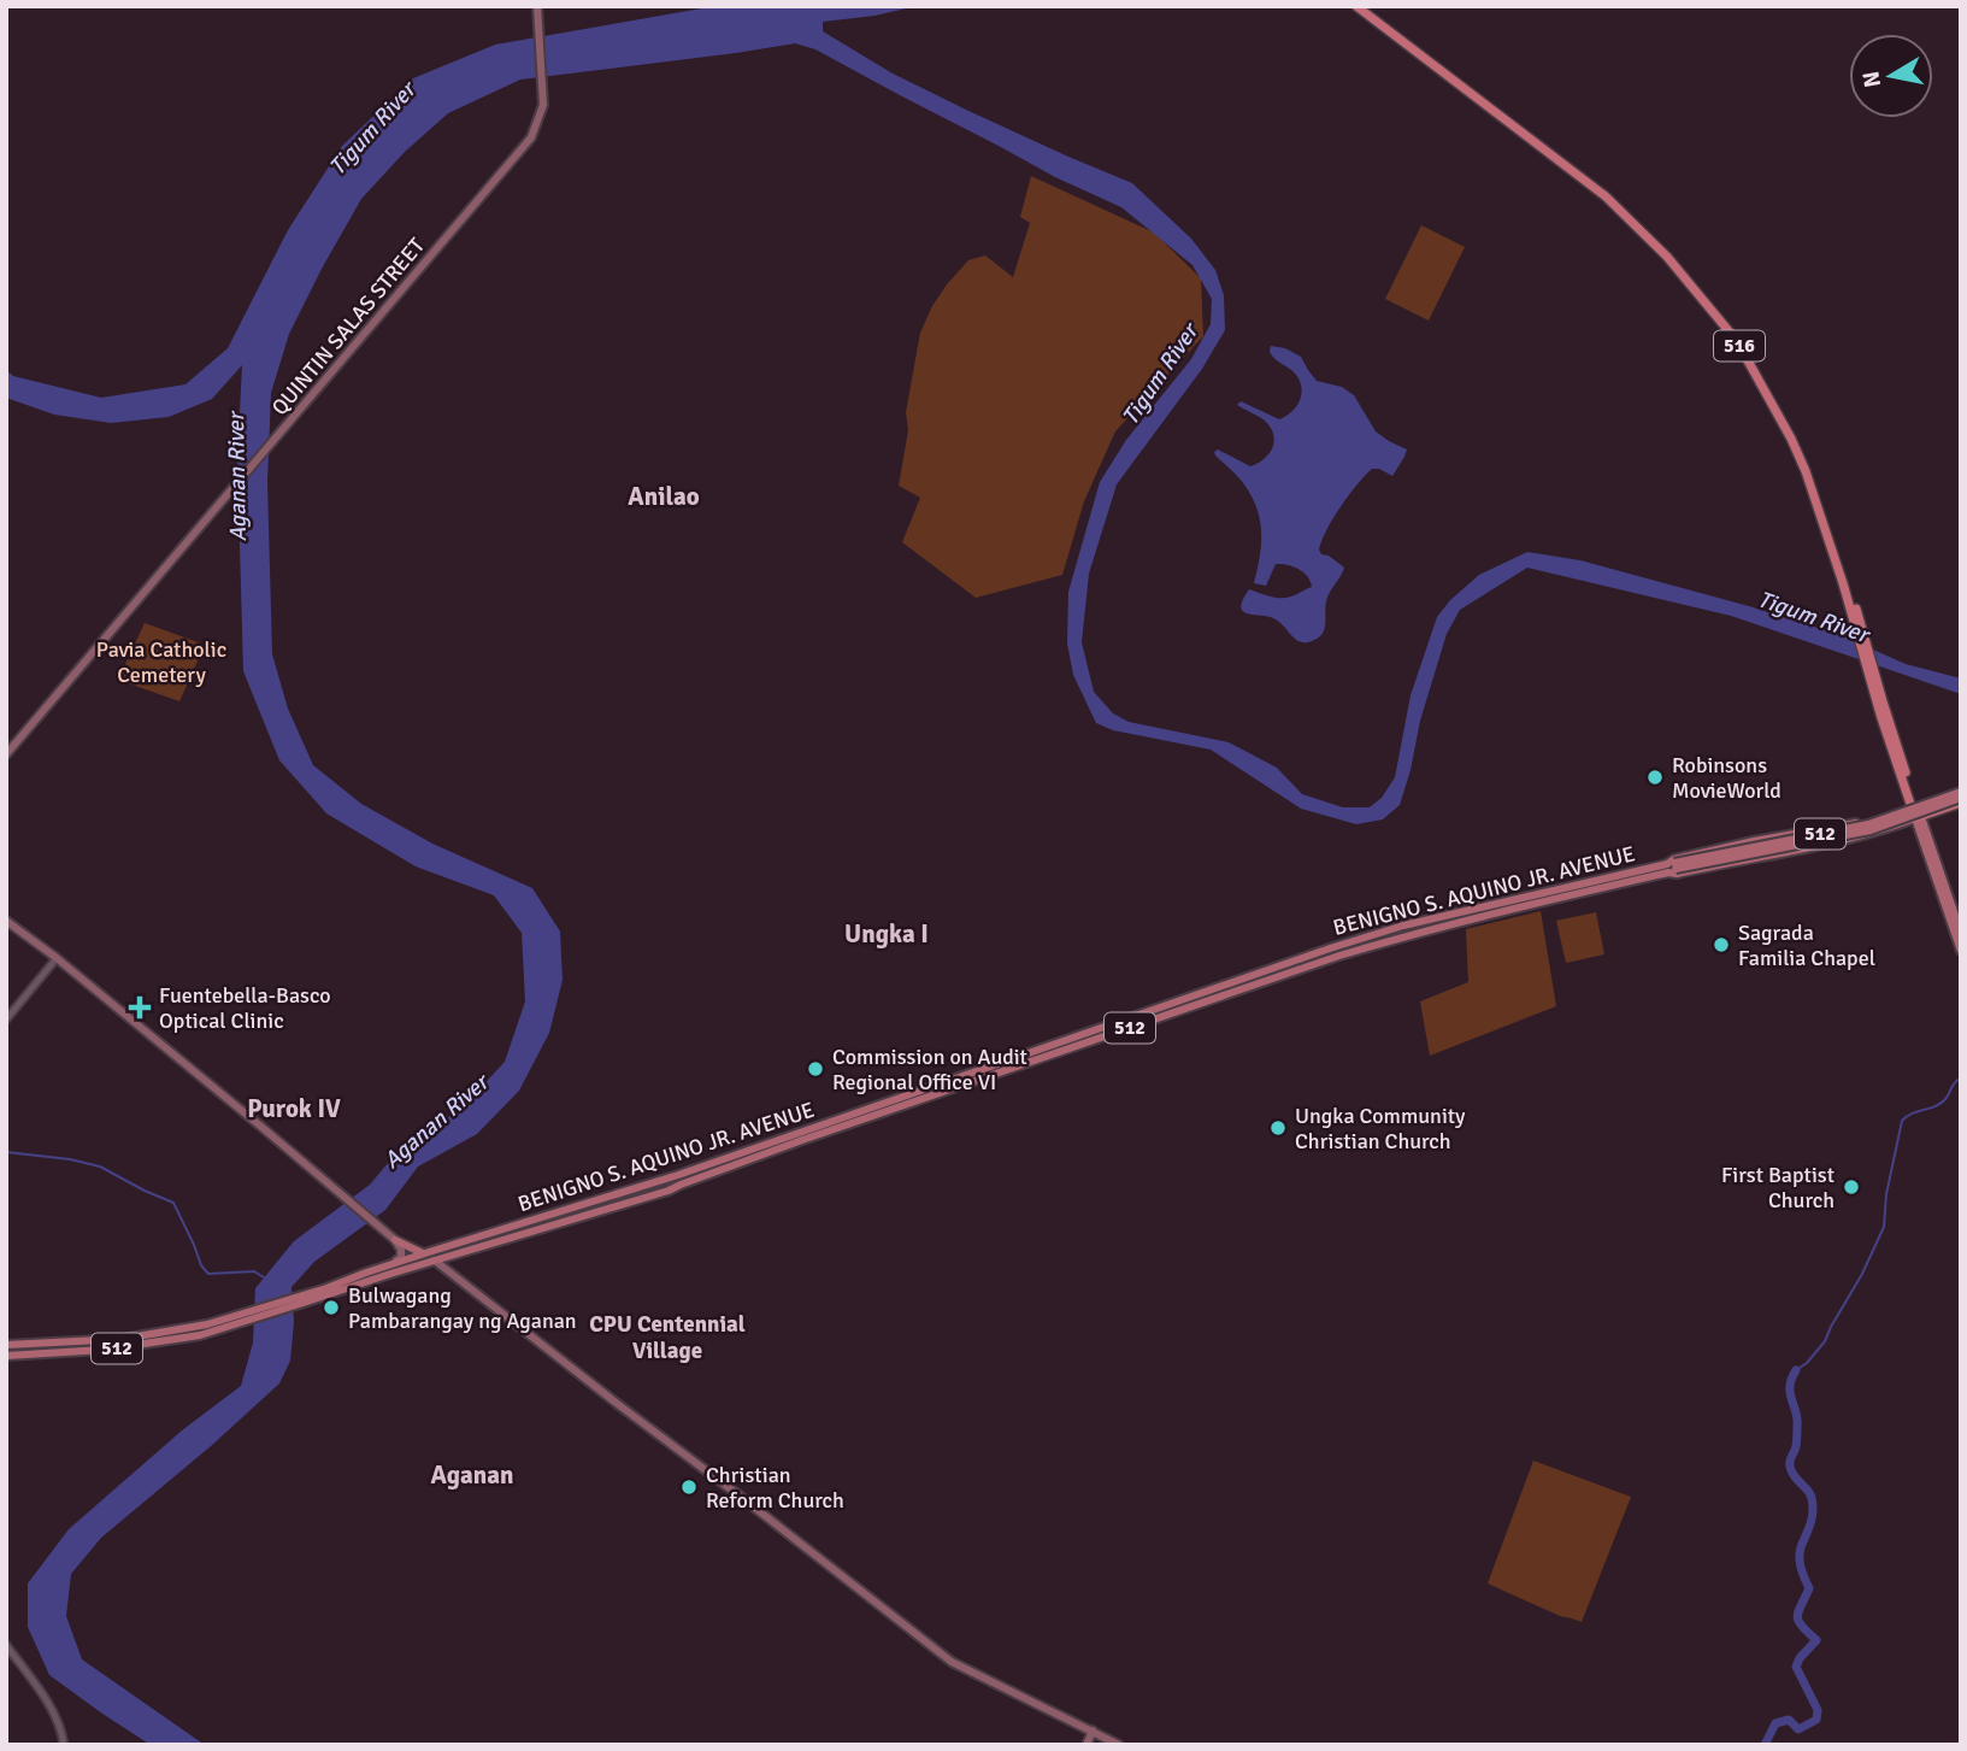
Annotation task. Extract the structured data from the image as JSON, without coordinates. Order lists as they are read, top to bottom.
{
  "streets": {
    "highway": ["516", "512", "BENIGNO S. AQUINO JR. AVENUE"],
    "main road": ["QUINTIN SALAS STREET"]
  },
  "crossings": [
    ["516", "512"],
    ["516", "BENIGNO S. AQUINO JR. AVENUE"],
    ["512", "BENIGNO S. AQUINO JR. AVENUE"]
  ],
  "districts": [
    "Anilao",
    "Ungka I",
    "Purok IV",
    "CPU Centennial Village",
    "Aganan"
  ],
  "water": ["Tigum River", "Aganan River"],
  "parks": ["Pavia Catholic Cemetery"],
  "places": {
    "other": [
      "Robinsons MovieWorld",
      "Sagrada Familia Chapel",
      "Commission on Audit Regional Office VI",
      "Ungka Community Christian Church",
      "First Baptist Church",
      "Bulwagang Pambarangay ng Aganan",
      "Christian Reform Church"
    ],
    "health": ["Fuentebella-Basco Optical Clinic"]
  },
  "north": "left"
}
